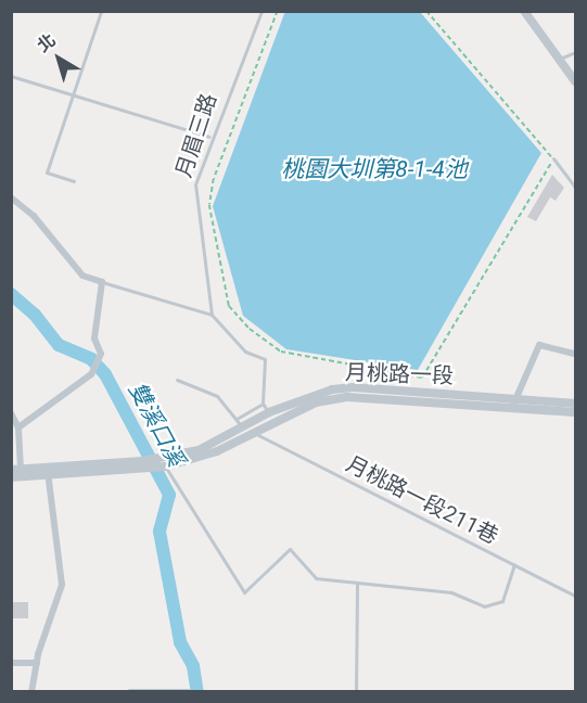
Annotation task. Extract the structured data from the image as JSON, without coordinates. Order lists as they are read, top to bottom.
{
  "streets": {
    "street": ["月桃路一段"],
    "lane": ["月眉三路", "月桃路一段211巷"]
  },
  "crossings": [
    ["月桃路一段", "月桃路一段211巷"]
  ],
  "water": ["桃園大圳第8-1-4池", "雙溪口溪"],
  "north": "top left"
}
